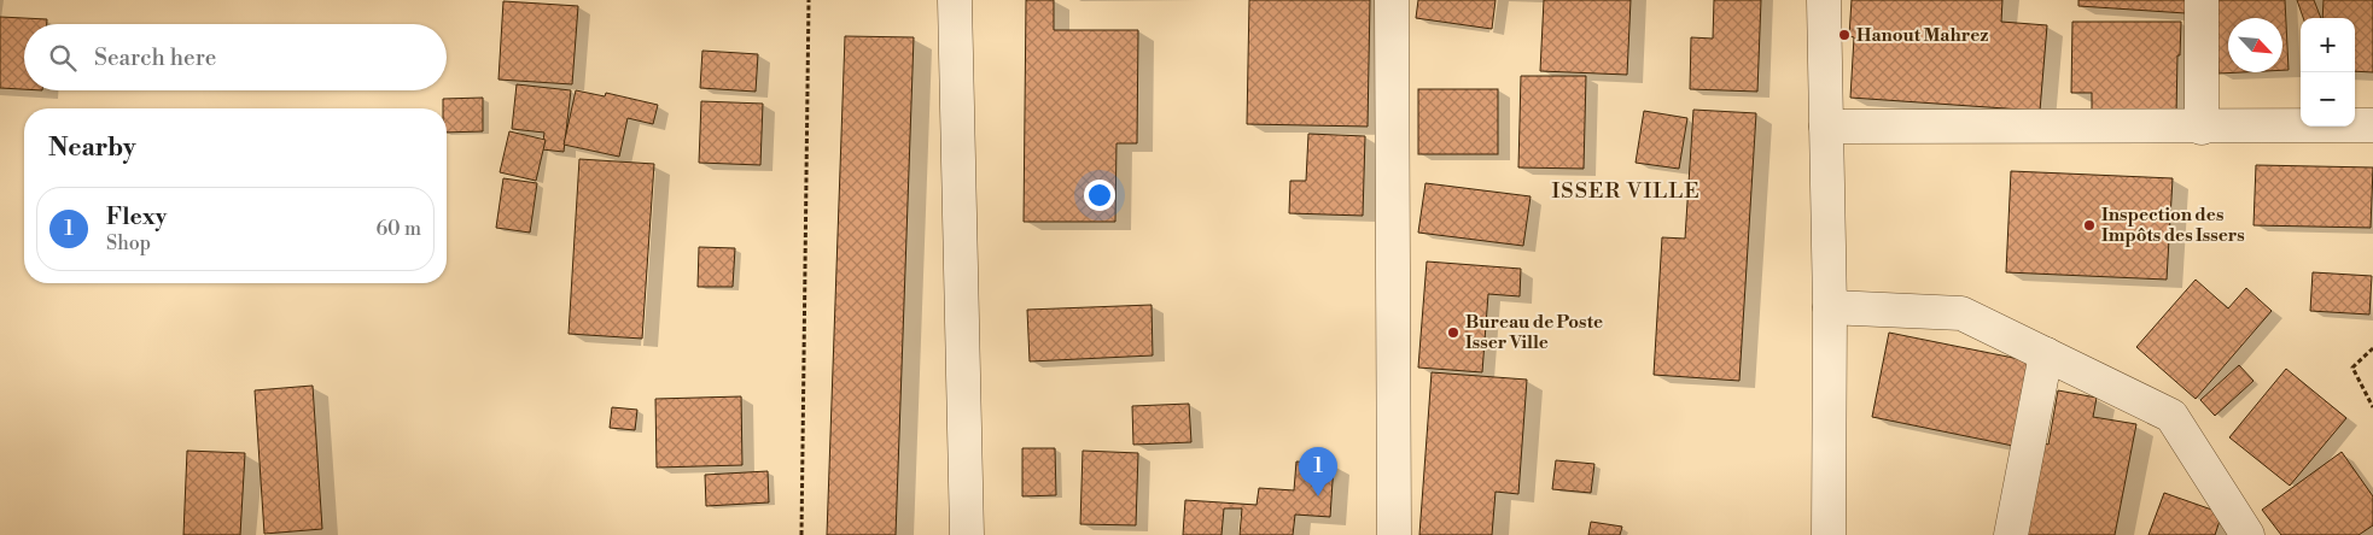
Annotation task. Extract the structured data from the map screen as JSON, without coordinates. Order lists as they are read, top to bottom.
{
  "districts": ["ISSER VILLE"],
  "places": ["Hanout Mahrez", "Inspection des Impôts des Issers", "Bureau de Poste Isser Ville"],
  "north": "bottom right",
  "page": {
    "map_buttons": ["+", "−"],
    "search": "Search here",
    "heading": "Nearby",
    "list": [
      {
        "mark": "1",
        "name": "Flexy",
        "note": "Shop",
        "value": "60 m"
      }
    ],
    "pins": "1"
  }
}
